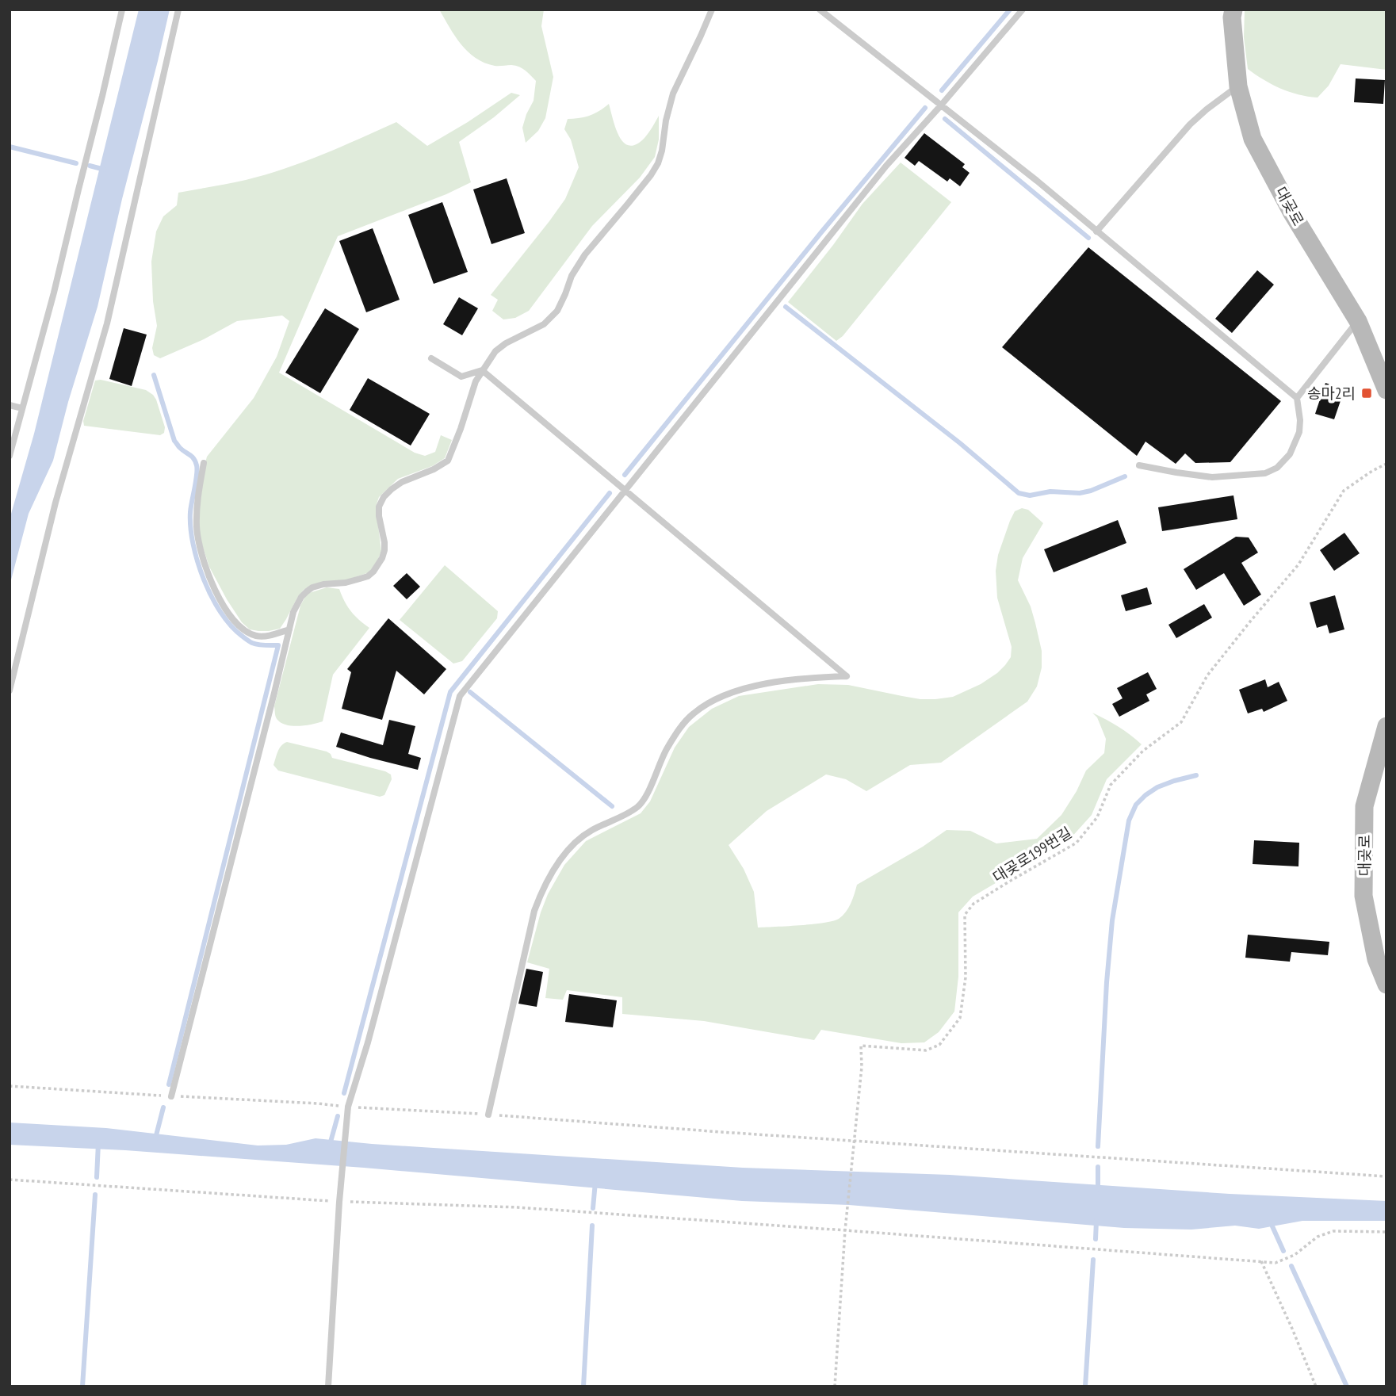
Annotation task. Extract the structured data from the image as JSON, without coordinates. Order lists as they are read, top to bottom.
{
  "streets": {
    "street": ["대곶로"],
    "path": ["대곶로199번길"]
  },
  "places": {
    "transit": ["송마2리"]
  }
}
